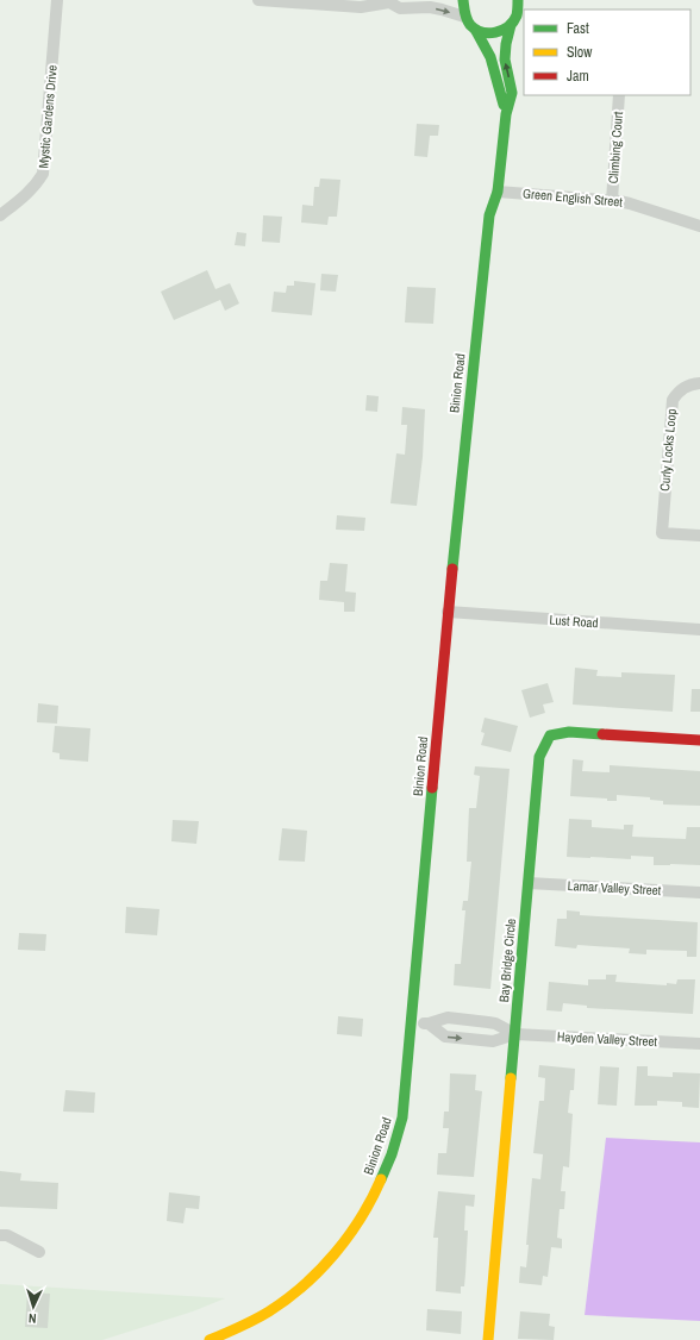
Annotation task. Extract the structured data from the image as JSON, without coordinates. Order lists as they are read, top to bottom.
{
  "streets": {
    "main road": ["Binion Road", "Bay Bridge Circle"],
    "street": [
      "Mystic Gardens Drive",
      "Climbing Court",
      "Green English Street",
      "Curly Locks Loop",
      "Lust Road",
      "Lamar Valley Street",
      "Hayden Valley Street"
    ]
  },
  "crossings": [
    ["Climbing Court", "Green English Street"],
    ["Green English Street", "Binion Road"],
    ["Binion Road", "Lust Road"],
    ["Binion Road", "Hayden Valley Street"],
    ["Lamar Valley Street", "Bay Bridge Circle"],
    ["Bay Bridge Circle", "Hayden Valley Street"]
  ],
  "legend": ["Fast", "Slow", "Jam"],
  "north": "bottom"
}
